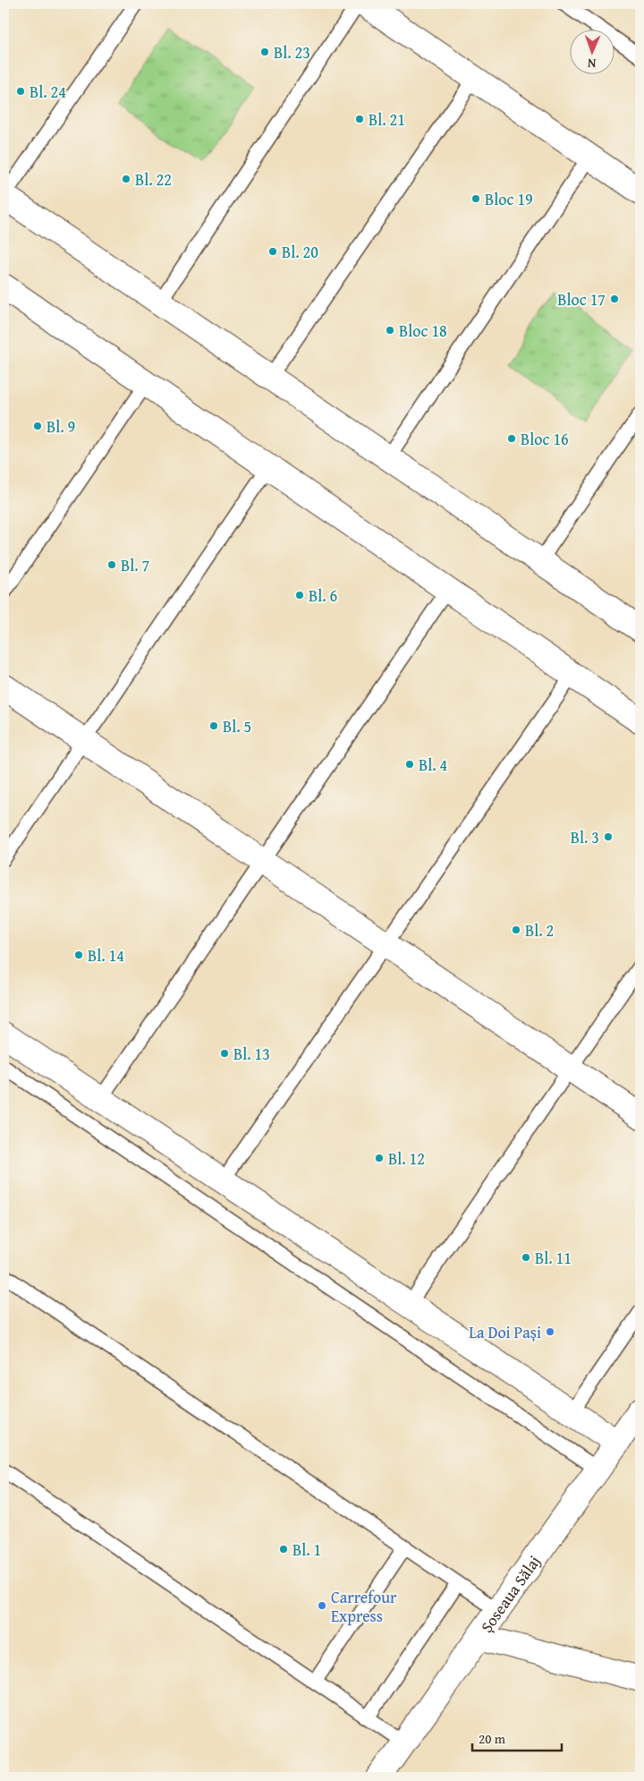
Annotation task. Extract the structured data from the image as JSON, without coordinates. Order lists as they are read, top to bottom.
{
  "streets": {
    "street": ["Șoseaua Sălaj"]
  },
  "places": [
    "Bl. 23",
    "Bl. 24",
    "Bl. 21",
    "Bl. 22",
    "Bloc 19",
    "Bl. 20",
    "Bloc 17",
    "Bloc 18",
    "Bl. 9",
    "Bloc 16",
    "Bl. 7",
    "Bl. 6",
    "Bl. 5",
    "Bl. 4",
    "Bl. 3",
    "Bl. 2",
    "Bl. 14",
    "Bl. 13",
    "Bl. 12",
    "Bl. 11",
    "La Doi Pași",
    "Bl. 1",
    "Carrefour Express"
  ],
  "scale_bar": "20 m",
  "north": "bottom"
}
